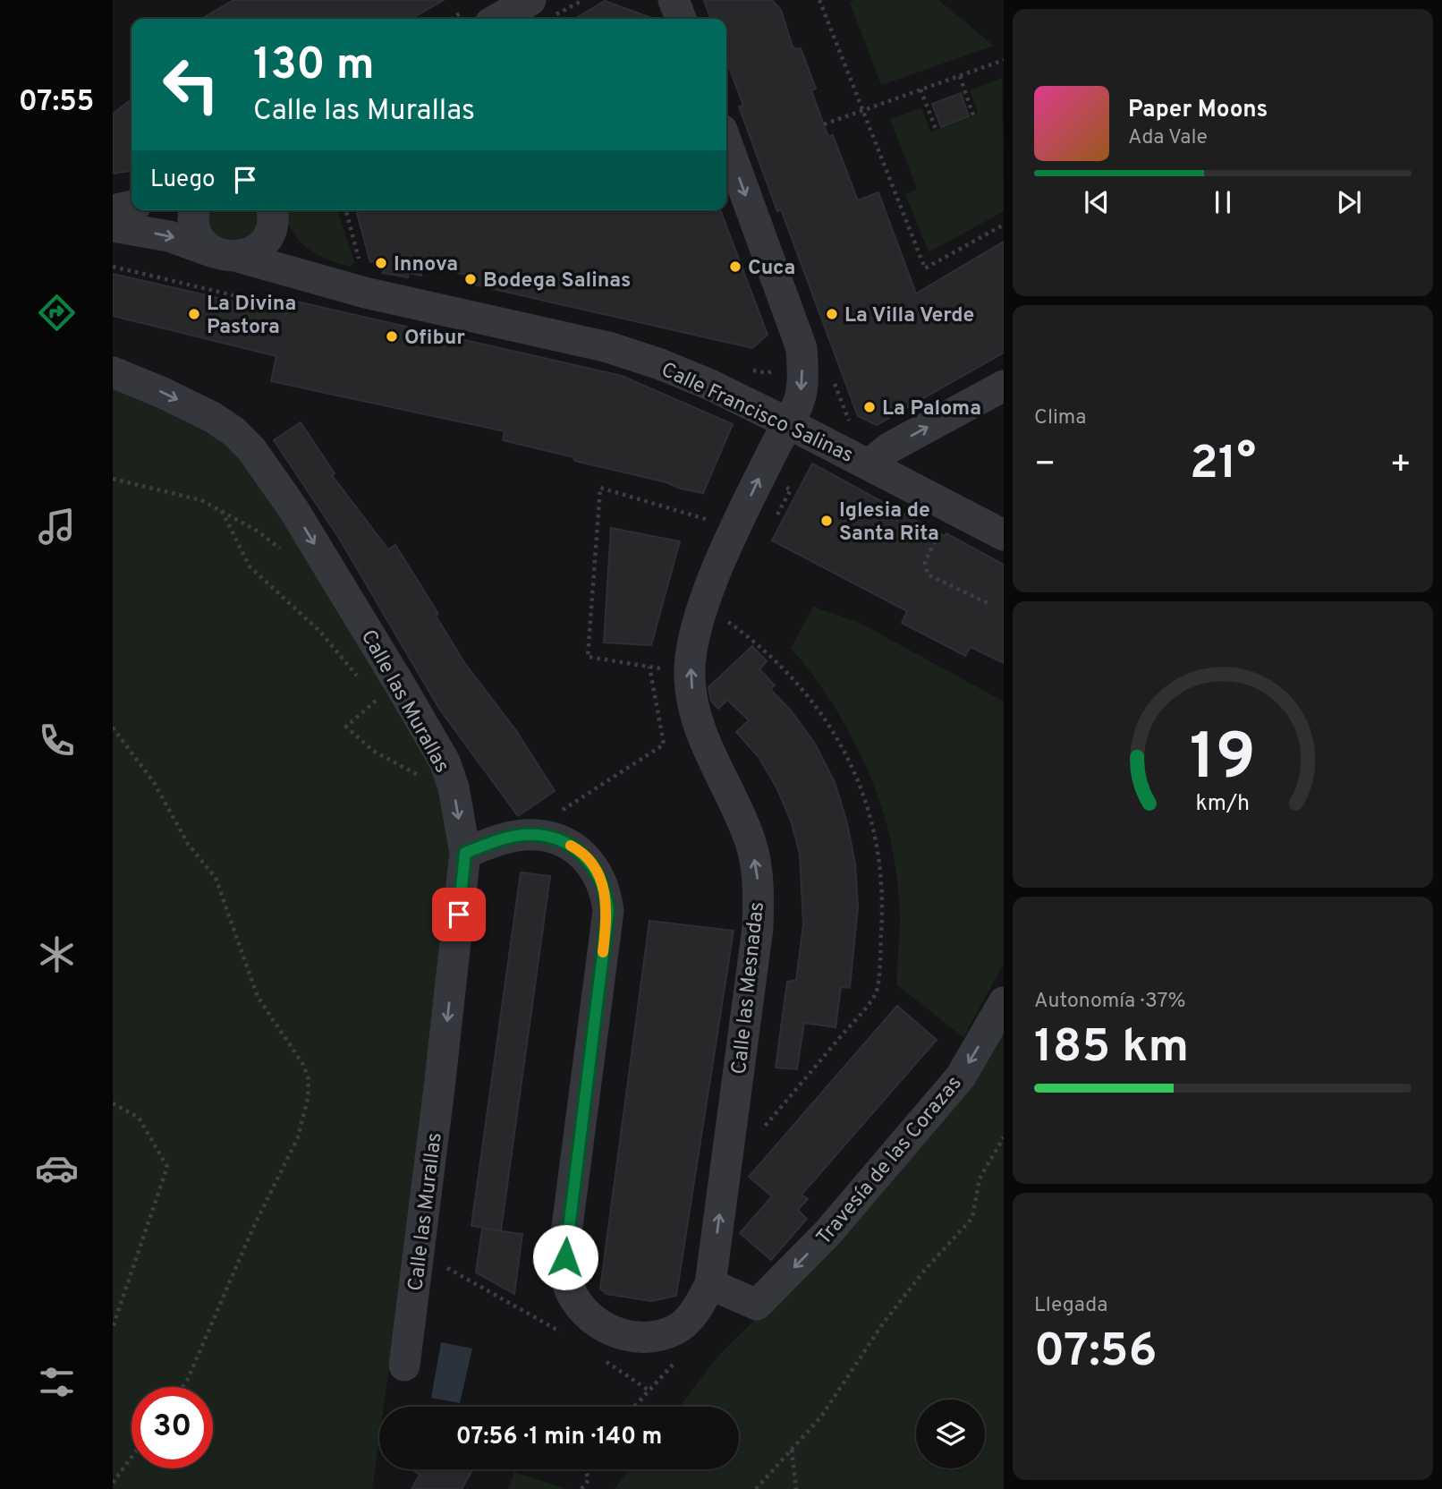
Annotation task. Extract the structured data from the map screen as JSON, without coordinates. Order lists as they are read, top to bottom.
{
  "streets": {
    "street": [
      "Calle Francisco Salinas",
      "Calle las Murallas",
      "Calle las Mesnadas",
      "Travesía de las Corazas"
    ]
  },
  "crossings": [
    ["Calle Francisco Salinas", "Calle las Mesnadas"],
    ["Calle las Murallas", "Calle las Mesnadas"],
    ["Calle las Mesnadas", "Travesía de las Corazas"]
  ],
  "one_way": ["Calle las Murallas", "Travesía de las Corazas"],
  "places": [
    "Innova",
    "Cuca",
    "Bodega Salinas",
    "La Divina Pastora",
    "La Villa Verde",
    "Ofibur",
    "La Paloma",
    "Iglesia de Santa Rita"
  ],
  "page": {
    "tabs": "07:55",
    "turn": ["130 m", "Calle las Murallas"],
    "song": ["Paper Moons", "Ada Vale"],
    "then": "Luego",
    "tile": [
      "Clima",
      ["Autonomía · 37%", "185 km"],
      ["Llegada", "07:56"]
    ],
    "heat": ["−", "21°", "+"],
    "limit": "30",
    "trip": "07:56 · 1 min · 140 m",
    "gauge": ["19", "km/h"]
  }
}
